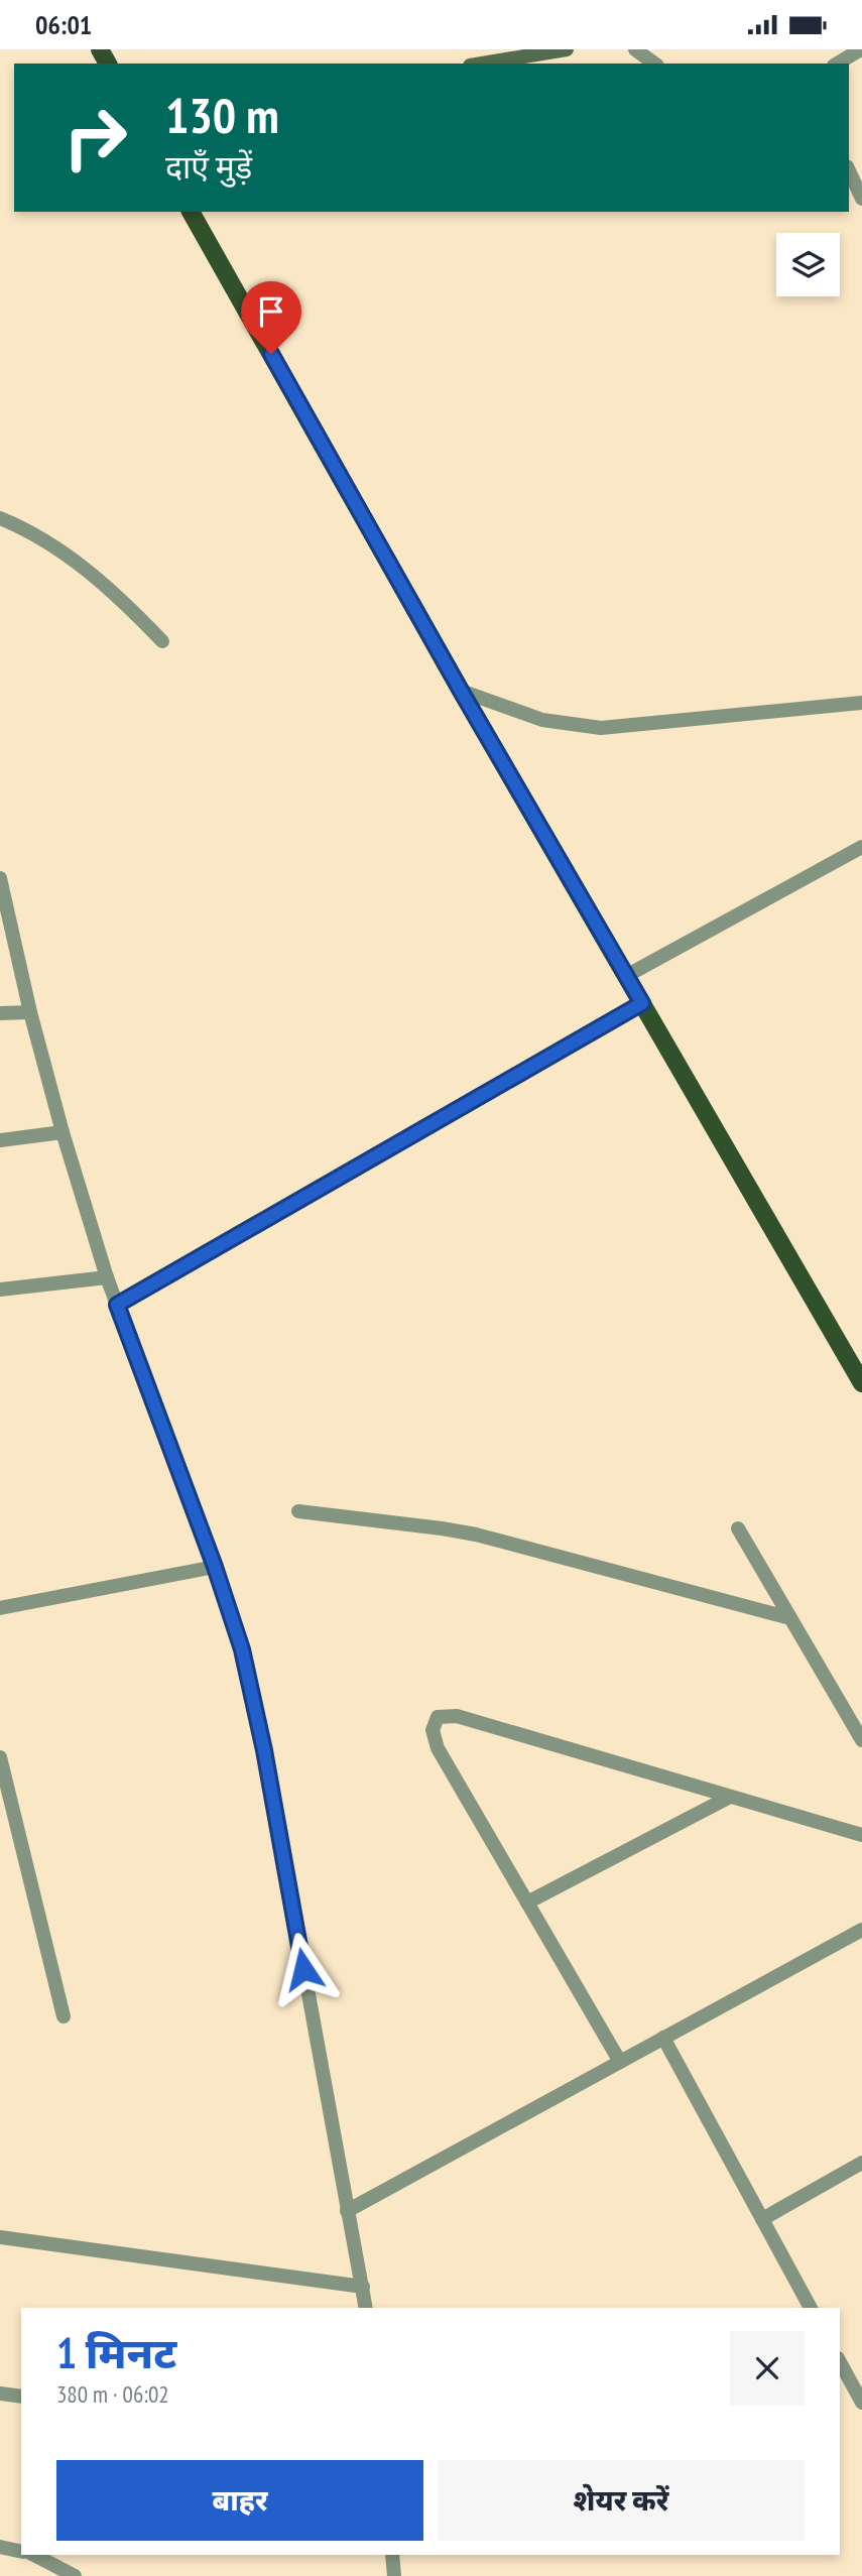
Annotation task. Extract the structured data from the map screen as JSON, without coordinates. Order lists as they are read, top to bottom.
{
  "page": {
    "status": "06:01",
    "turn": ["130 m", "दाएँ मुड़ें"],
    "heading": ["1 मिनट", "380 m · 06:02"],
    "buttons": ["बाहर", "शेयर करें"]
  }
}
